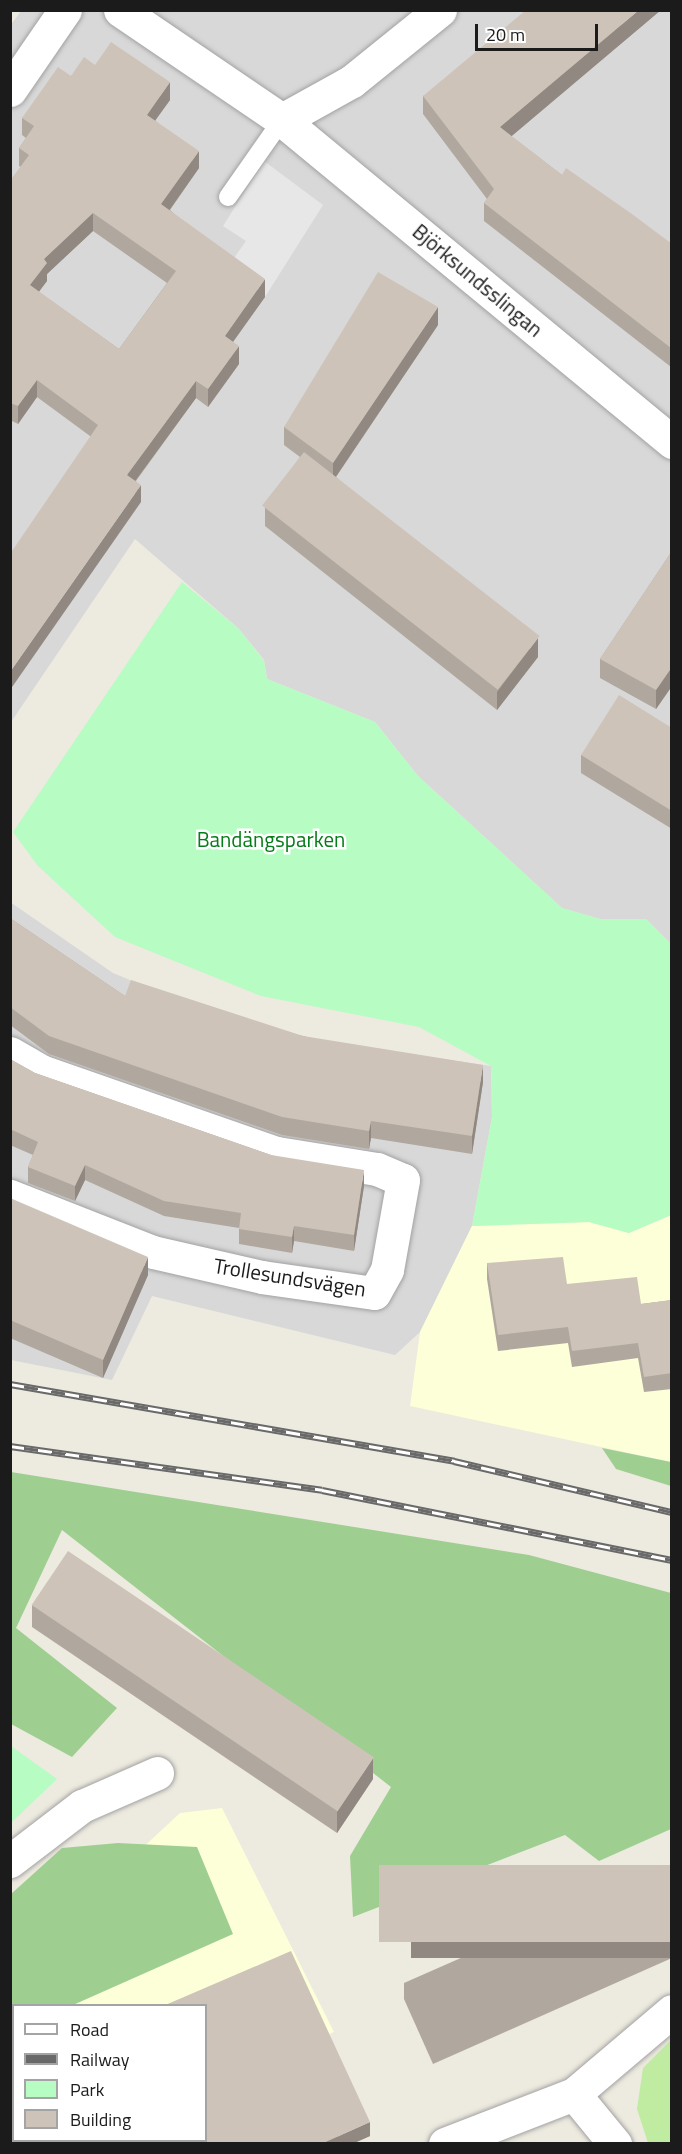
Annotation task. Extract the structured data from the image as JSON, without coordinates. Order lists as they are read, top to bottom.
{
  "streets": {
    "street": ["Björksundsslingan", "Trollesundsvägen"]
  },
  "parks": ["Bandängsparken"],
  "legend": [
    "Road",
    "Railway",
    "Park",
    "Building"
  ],
  "scale_bar": "20 m"
}
